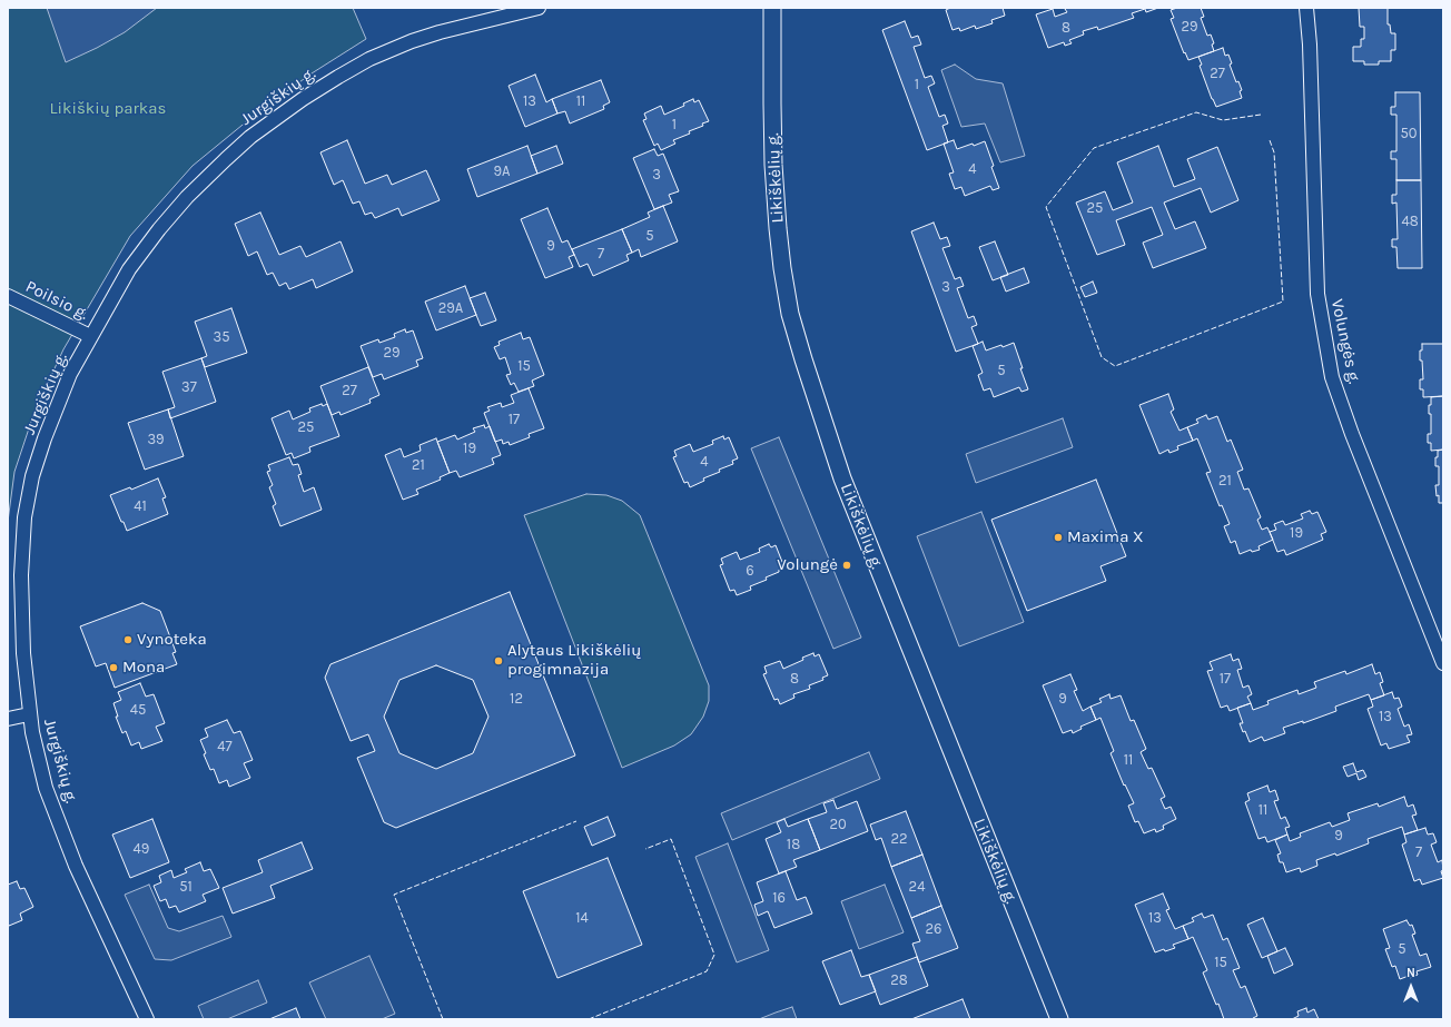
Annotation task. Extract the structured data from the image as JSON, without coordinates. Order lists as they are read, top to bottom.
{
  "streets": {
    "street": [
      "Jurgiškių g.",
      "Likiškėlių g.",
      "Poilsio g.",
      "Volungės g."
    ]
  },
  "crossings": [
    ["Jurgiškių g.", "Poilsio g."]
  ],
  "parks": ["Likiškių parkas"],
  "places": [
    "Maxima X",
    "Volungė",
    "Vynoteka",
    "Alytaus Likiškėlių progimnazija",
    "Mona"
  ],
  "house_numbers": [
    "29",
    "8",
    "27",
    "1",
    "13",
    "11",
    "1",
    "50",
    "4",
    "9A",
    "3",
    "25",
    "48",
    "5",
    "9",
    "7",
    "3",
    "29A",
    "35",
    "29",
    "15",
    "5",
    "37",
    "27",
    "17",
    "25",
    "39",
    "19",
    "4",
    "21",
    "21",
    "41",
    "19",
    "6",
    "8",
    "17",
    "12",
    "9",
    "45",
    "13",
    "47",
    "11",
    "11",
    "20",
    "9",
    "22",
    "18",
    "49",
    "7",
    "51",
    "24",
    "16",
    "14",
    "13",
    "26",
    "5",
    "15",
    "28"
  ],
  "north": "top"
}
